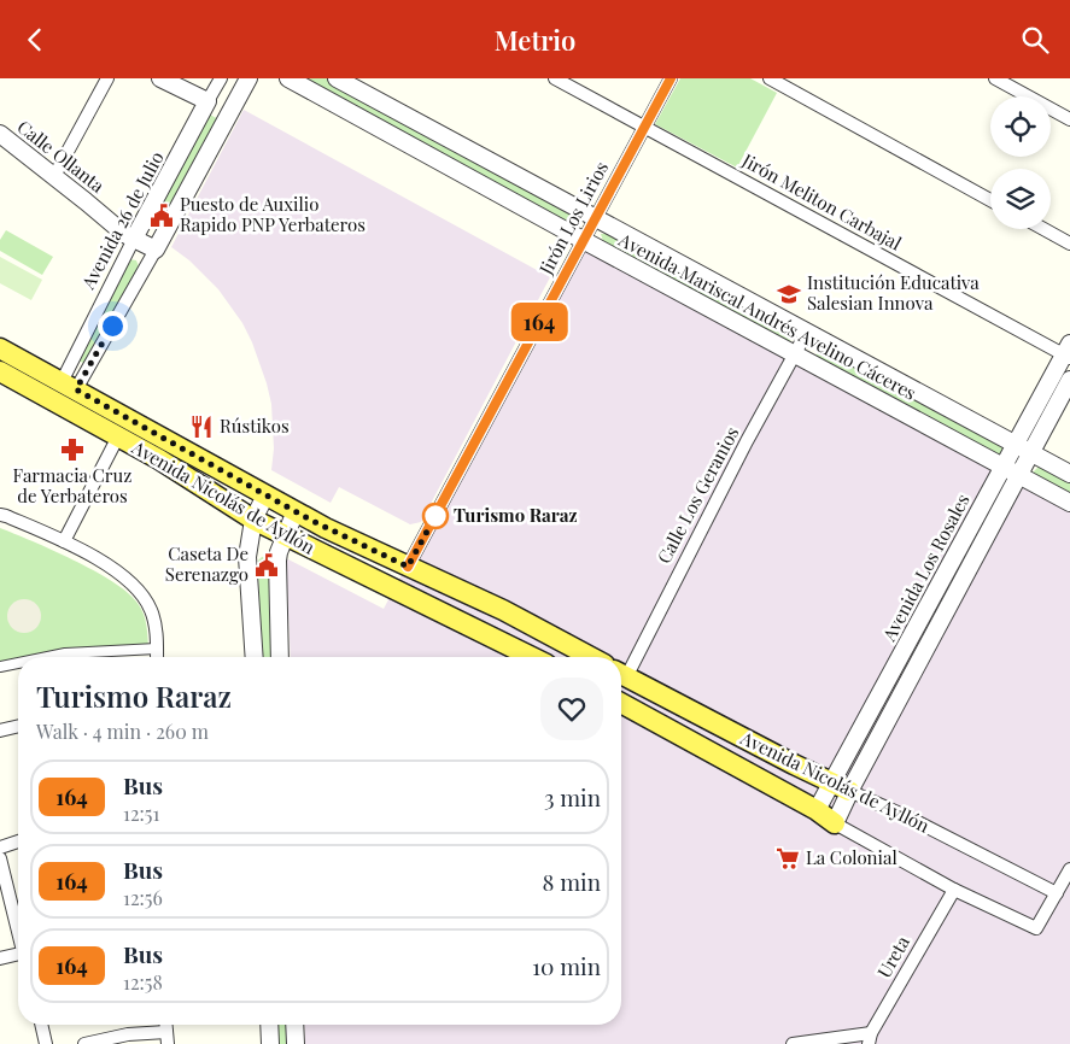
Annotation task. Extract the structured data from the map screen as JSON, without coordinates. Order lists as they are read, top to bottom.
{
  "streets": {
    "main road": ["Avenida Nicolás de Ayllón"],
    "street": [
      "Calle Ollanta",
      "Jirón Meliton Carbajal",
      "Jirón Los Lirios",
      "Avenida 26 de Julio",
      "Avenida Mariscal Andrés Avelino Cáceres",
      "Calle Los Geranios",
      "Avenida Los Rosales",
      "Ureta"
    ]
  },
  "crossings": [
    ["Calle Ollanta", "Avenida 26 de Julio"],
    ["Jirón Meliton Carbajal", "Jirón Los Lirios"],
    ["Jirón Meliton Carbajal", "Avenida Los Rosales"],
    ["Jirón Los Lirios", "Avenida Mariscal Andrés Avelino Cáceres"],
    ["Jirón Los Lirios", "Avenida Nicolás de Ayllón"],
    ["Avenida 26 de Julio", "Avenida Nicolás de Ayllón"],
    ["Avenida Mariscal Andrés Avelino Cáceres", "Calle Los Geranios"],
    ["Avenida Mariscal Andrés Avelino Cáceres", "Avenida Los Rosales"],
    ["Avenida Nicolás de Ayllón", "Avenida Los Rosales"],
    ["Avenida Nicolás de Ayllón", "Ureta"]
  ],
  "places": {
    "public building": ["Puesto de Auxilio Rapido PNP Yerbateros", "Caseta De Serenazgo"],
    "school or university": ["Institución Educativa Salesian Innova"],
    "restaurant": ["Rústikos"],
    "pharmacy": ["Farmacia Cruz de Yerbateros"],
    "other": ["Turismo Raraz"],
    "supermarket": ["La Colonial"]
  },
  "lines": ["bus line 164"],
  "page": {
    "header": "Metrio",
    "on_map": "164",
    "heading": ["Turismo Raraz", "Walk · 4 min · 260 m"],
    "list": [
      {
        "mark": "164",
        "name": "Bus",
        "note": "12:51",
        "value": "3 min"
      },
      {
        "mark": "164",
        "name": "Bus",
        "note": "12:56",
        "value": "8 min"
      },
      {
        "mark": "164",
        "name": "Bus",
        "note": "12:58",
        "value": "10 min"
      }
    ]
  }
}
